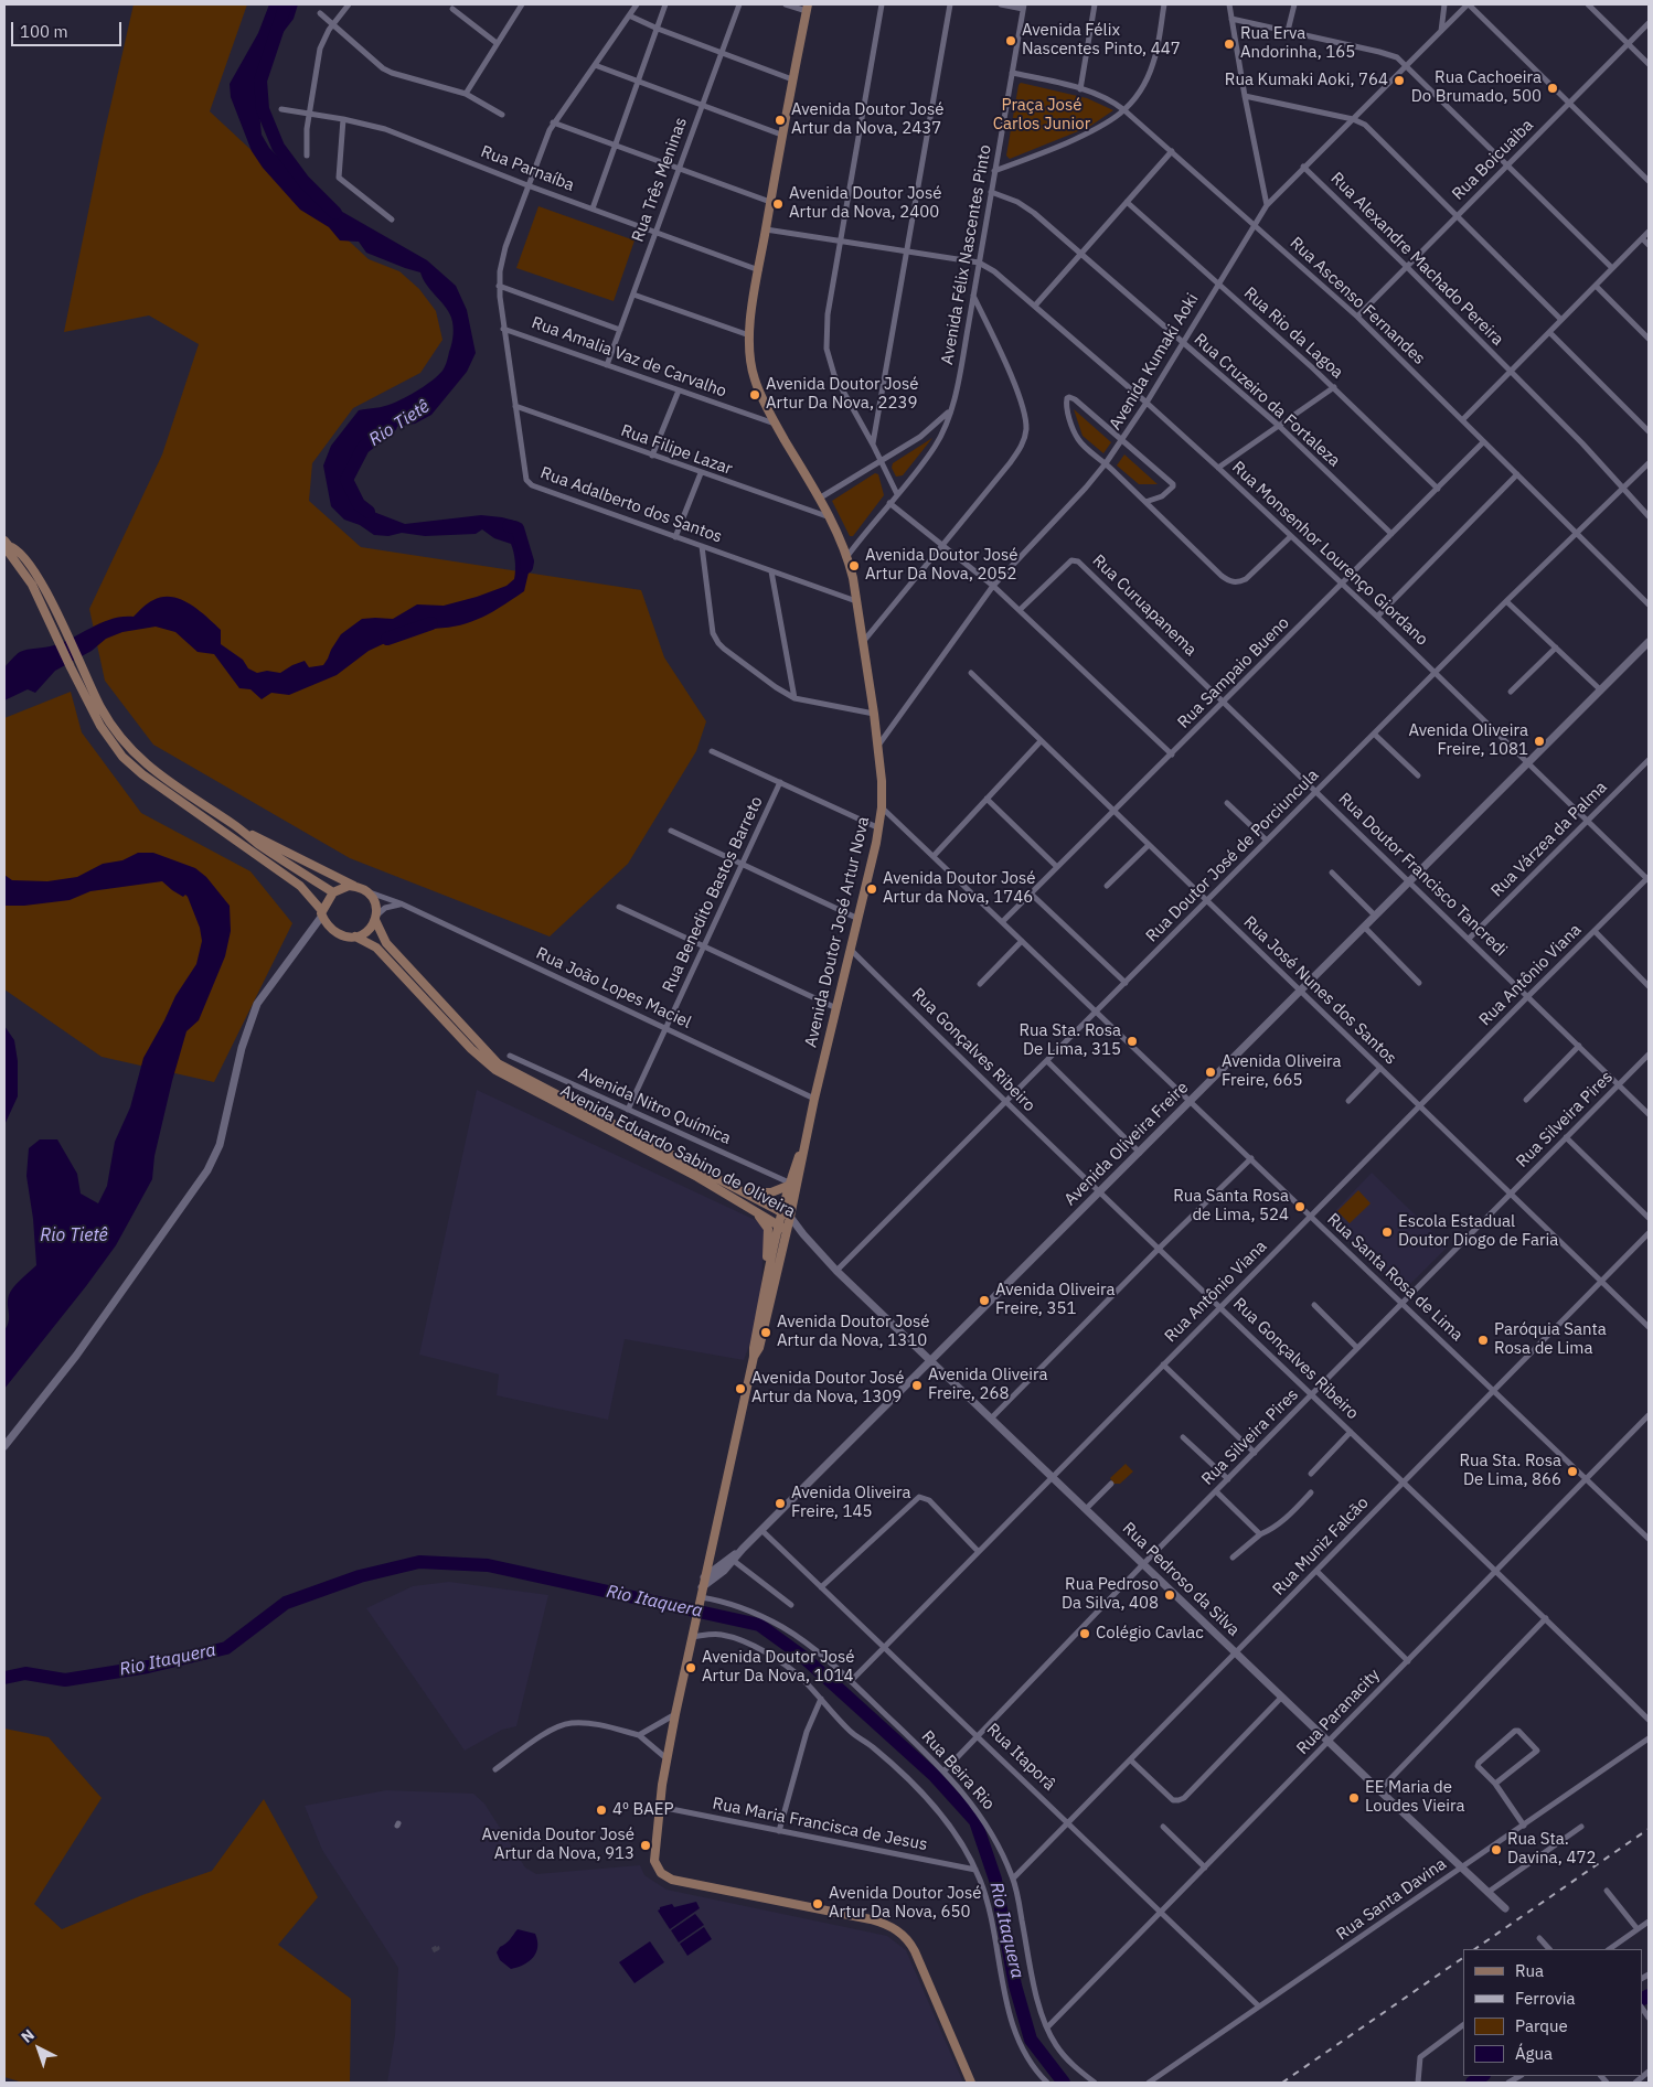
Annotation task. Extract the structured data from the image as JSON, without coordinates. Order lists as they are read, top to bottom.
{
  "streets": {
    "main road": ["Avenida Doutor José Artur Nova", "Avenida Eduardo Sabino de Oliveira"],
    "street": [
      "Rua Boicuaiba",
      "Rua Parnaíba",
      "Rua Três Meninas",
      "Avenida Félix Nascentes Pinto",
      "Rua Alexandre Machado Pereira",
      "Rua Ascenso Fernandes",
      "Rua Rio da Lagoa",
      "Rua Amalia Vaz de Carvalho",
      "Avenida Kumaki Aoki",
      "Rua Cruzeiro da Fortaleza",
      "Rua Filipe Lazar",
      "Rua Adalberto dos Santos",
      "Rua Monsenhor Lourenço Giordano",
      "Rua Curuapanema",
      "Rua Sampaio Bueno",
      "Rua Várzea da Palma",
      "Rua Doutor José de Porciuncula",
      "Rua Doutor Francisco Tancredi",
      "Rua Benedito Bastos Barreto",
      "Rua Antônio Viana",
      "Rua João Lopes Maciel",
      "Rua José Nunes dos Santos",
      "Rua Gonçalves Ribeiro",
      "Avenida Nitro Química",
      "Rua Silveira Pires",
      "Avenida Oliveira Freire",
      "Rua Santa Rosa de Lima",
      "Rua Muniz Falcão",
      "Rua Pedroso da Silva",
      "Rua Paranacity",
      "Rua Itaporâ",
      "Rua Beira Rio",
      "Rua Maria Francisca de Jesus",
      "Rua Santa Davina"
    ]
  },
  "crossings": [
    ["Rua Boicuaiba", "Rua Alexandre Machado Pereira"],
    ["Rua Boicuaiba", "Rua Ascenso Fernandes"],
    ["Rua Parnaíba", "Rua Três Meninas"],
    ["Rua Parnaíba", "Rua Adalberto dos Santos"],
    ["Rua Parnaíba", "Avenida Doutor José Artur Nova"],
    ["Rua Três Meninas", "Rua Amalia Vaz de Carvalho"],
    ["Avenida Félix Nascentes Pinto", "Rua Ascenso Fernandes"],
    ["Avenida Félix Nascentes Pinto", "Rua Cruzeiro da Fortaleza"],
    ["Avenida Félix Nascentes Pinto", "Rua Monsenhor Lourenço Giordano"],
    ["Avenida Félix Nascentes Pinto", "Avenida Doutor José Artur Nova"],
    ["Rua Alexandre Machado Pereira", "Avenida Kumaki Aoki"],
    ["Rua Alexandre Machado Pereira", "Rua Doutor José de Porciuncula"],
    ["Rua Ascenso Fernandes", "Avenida Kumaki Aoki"],
    ["Rua Ascenso Fernandes", "Rua Sampaio Bueno"],
    ["Rua Ascenso Fernandes", "Rua Doutor José de Porciuncula"],
    ["Rua Rio da Lagoa", "Avenida Kumaki Aoki"],
    ["Rua Rio da Lagoa", "Rua Sampaio Bueno"],
    ["Rua Amalia Vaz de Carvalho", "Rua Adalberto dos Santos"],
    ["Rua Amalia Vaz de Carvalho", "Avenida Doutor José Artur Nova"],
    ["Avenida Kumaki Aoki", "Rua Cruzeiro da Fortaleza"],
    ["Avenida Kumaki Aoki", "Rua Monsenhor Lourenço Giordano"],
    ["Avenida Kumaki Aoki", "Avenida Doutor José Artur Nova"],
    ["Rua Cruzeiro da Fortaleza", "Rua Sampaio Bueno"],
    ["Rua Filipe Lazar", "Rua Adalberto dos Santos"],
    ["Rua Filipe Lazar", "Avenida Doutor José Artur Nova"],
    ["Rua Adalberto dos Santos", "Avenida Doutor José Artur Nova"],
    ["Rua Monsenhor Lourenço Giordano", "Rua Sampaio Bueno"],
    ["Rua Monsenhor Lourenço Giordano", "Rua Várzea da Palma"],
    ["Rua Monsenhor Lourenço Giordano", "Rua Doutor José de Porciuncula"],
    ["Rua Monsenhor Lourenço Giordano", "Rua Antônio Viana"],
    ["Rua Monsenhor Lourenço Giordano", "Avenida Oliveira Freire"],
    ["Rua Curuapanema", "Rua Sampaio Bueno"],
    ["Rua Curuapanema", "Rua Doutor Francisco Tancredi"],
    ["Rua Sampaio Bueno", "Rua Doutor Francisco Tancredi"],
    ["Rua Sampaio Bueno", "Rua José Nunes dos Santos"],
    ["Rua Sampaio Bueno", "Rua Santa Rosa de Lima"],
    ["Rua Várzea da Palma", "Rua Doutor Francisco Tancredi"],
    ["Rua Doutor José de Porciuncula", "Rua Doutor Francisco Tancredi"],
    ["Rua Doutor José de Porciuncula", "Rua José Nunes dos Santos"],
    ["Rua Doutor José de Porciuncula", "Rua Gonçalves Ribeiro"],
    ["Rua Doutor José de Porciuncula", "Rua Santa Rosa de Lima"],
    ["Rua Doutor José de Porciuncula", "Rua Pedroso da Silva"],
    ["Rua Doutor Francisco Tancredi", "Rua Antônio Viana"],
    ["Rua Doutor Francisco Tancredi", "Rua Silveira Pires"],
    ["Rua Doutor Francisco Tancredi", "Avenida Oliveira Freire"],
    ["Rua Benedito Bastos Barreto", "Rua João Lopes Maciel"],
    ["Rua Benedito Bastos Barreto", "Avenida Nitro Química"],
    ["Avenida Doutor José Artur Nova", "Rua João Lopes Maciel"],
    ["Avenida Doutor José Artur Nova", "Rua Gonçalves Ribeiro"],
    ["Avenida Doutor José Artur Nova", "Avenida Nitro Química"],
    ["Avenida Doutor José Artur Nova", "Avenida Oliveira Freire"],
    ["Avenida Doutor José Artur Nova", "Avenida Eduardo Sabino de Oliveira"],
    ["Avenida Doutor José Artur Nova", "Rua Santa Rosa de Lima"],
    ["Avenida Doutor José Artur Nova", "Rua Beira Rio"],
    ["Avenida Doutor José Artur Nova", "Rua Maria Francisca de Jesus"],
    ["Rua Antônio Viana", "Rua José Nunes dos Santos"],
    ["Rua Antônio Viana", "Rua Gonçalves Ribeiro"],
    ["Rua Antônio Viana", "Rua Santa Rosa de Lima"],
    ["Rua Antônio Viana", "Rua Pedroso da Silva"],
    ["Rua Antônio Viana", "Rua Itaporâ"],
    ["Rua Antônio Viana", "Rua Beira Rio"],
    ["Rua João Lopes Maciel", "Avenida Eduardo Sabino de Oliveira"],
    ["Rua José Nunes dos Santos", "Rua Silveira Pires"],
    ["Rua José Nunes dos Santos", "Avenida Oliveira Freire"],
    ["Rua José Nunes dos Santos", "Rua Muniz Falcão"],
    ["Rua Gonçalves Ribeiro", "Rua Silveira Pires"],
    ["Rua Gonçalves Ribeiro", "Avenida Oliveira Freire"],
    ["Rua Gonçalves Ribeiro", "Rua Muniz Falcão"],
    ["Rua Gonçalves Ribeiro", "Rua Paranacity"],
    ["Rua Silveira Pires", "Rua Santa Rosa de Lima"],
    ["Rua Silveira Pires", "Rua Pedroso da Silva"],
    ["Rua Silveira Pires", "Rua Itaporâ"],
    ["Rua Silveira Pires", "Rua Beira Rio"],
    ["Avenida Oliveira Freire", "Rua Santa Rosa de Lima"],
    ["Avenida Oliveira Freire", "Rua Pedroso da Silva"],
    ["Avenida Oliveira Freire", "Rua Itaporâ"],
    ["Avenida Eduardo Sabino de Oliveira", "Rua Pedroso da Silva"],
    ["Rua Santa Rosa de Lima", "Rua Muniz Falcão"],
    ["Rua Santa Rosa de Lima", "Rua Paranacity"],
    ["Rua Muniz Falcão", "Rua Pedroso da Silva"],
    ["Rua Muniz Falcão", "Rua Itaporâ"],
    ["Rua Muniz Falcão", "Rua Beira Rio"],
    ["Rua Pedroso da Silva", "Rua Paranacity"],
    ["Rua Pedroso da Silva", "Rua Santa Davina"],
    ["Rua Paranacity", "Rua Itaporâ"],
    ["Rua Paranacity", "Rua Beira Rio"],
    ["Rua Itaporâ", "Rua Santa Davina"]
  ],
  "water": ["Rio Tietê", "Rio Itaquera"],
  "parks": ["Praça José Carlos Junior"],
  "places": [
    "Avenida Félix Nascentes Pinto, 447",
    "Rua Erva Andorinha, 165",
    "Rua Kumaki Aoki, 764",
    "Rua Cachoeira Do Brumado, 500",
    "Avenida Doutor José Artur da Nova, 2437",
    "Avenida Doutor José Artur da Nova, 2400",
    "Avenida Doutor José Artur Da Nova, 2239",
    "Avenida Doutor José Artur Da Nova, 2052",
    "Avenida Oliveira Freire, 1081",
    "Avenida Doutor José Artur da Nova, 1746",
    "Rua Sta. Rosa De Lima, 315",
    "Avenida Oliveira Freire, 665",
    "Rua Santa Rosa de Lima, 524",
    "Escola Estadual Doutor Diogo de Faria",
    "Avenida Oliveira Freire, 351",
    "Avenida Doutor José Artur da Nova, 1310",
    "Paróquia Santa Rosa de Lima",
    "Avenida Oliveira Freire, 268",
    "Avenida Doutor José Artur da Nova, 1309",
    "Rua Sta. Rosa De Lima, 866",
    "Avenida Oliveira Freire, 145",
    "Rua Pedroso Da Silva, 408",
    "Colégio Cavlac",
    "Avenida Doutor José Artur Da Nova, 1014",
    "EE Maria de Loudes Vieira",
    "4º BAEP",
    "Avenida Doutor José Artur da Nova, 913",
    "Rua Sta. Davina, 472",
    "Avenida Doutor José Artur Da Nova, 650"
  ],
  "legend": [
    "Rua",
    "Ferrovia",
    "Parque",
    "Água"
  ],
  "scale_bar": "100 m",
  "north": "top left"
}
